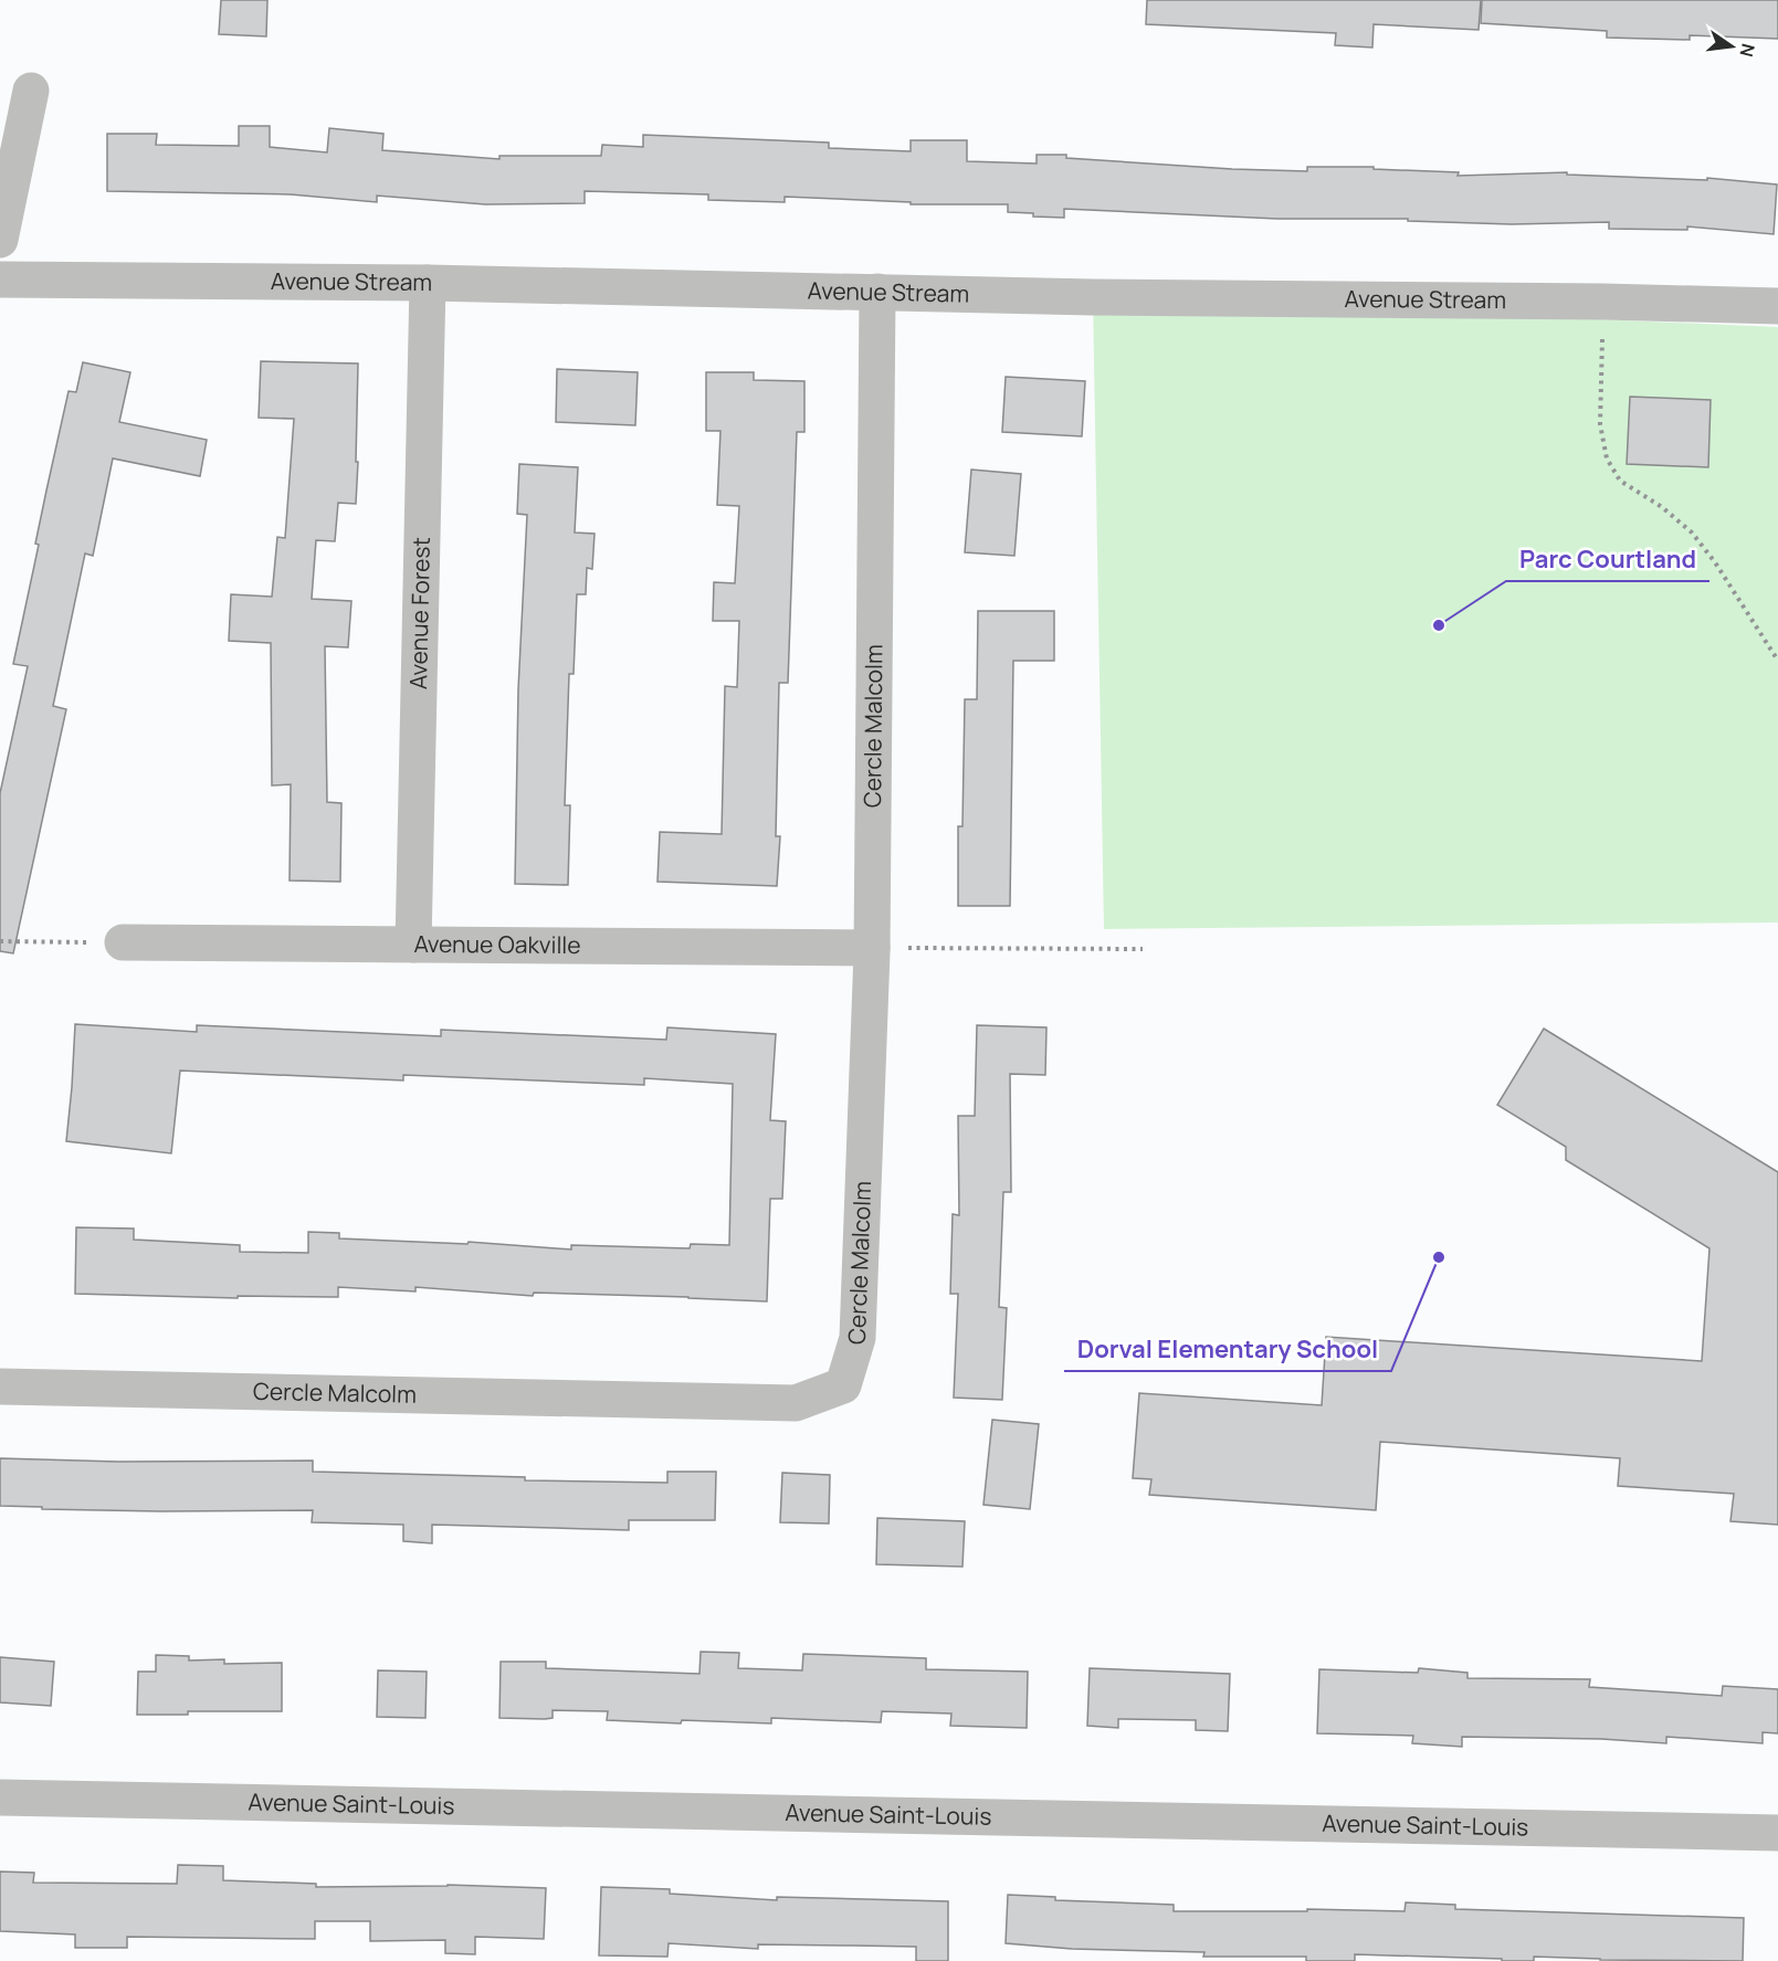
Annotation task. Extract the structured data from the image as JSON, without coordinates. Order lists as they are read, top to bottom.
{
  "streets": {
    "street": [
      "Avenue Stream",
      "Avenue Forest",
      "Cercle Malcolm",
      "Avenue Oakville",
      "Avenue Saint-Louis"
    ]
  },
  "crossings": [
    ["Avenue Stream", "Avenue Forest"],
    ["Avenue Stream", "Cercle Malcolm"],
    ["Avenue Forest", "Avenue Oakville"],
    ["Cercle Malcolm", "Avenue Oakville"]
  ],
  "places": ["Parc Courtland", "Dorval Elementary School"],
  "north": "right"
}
